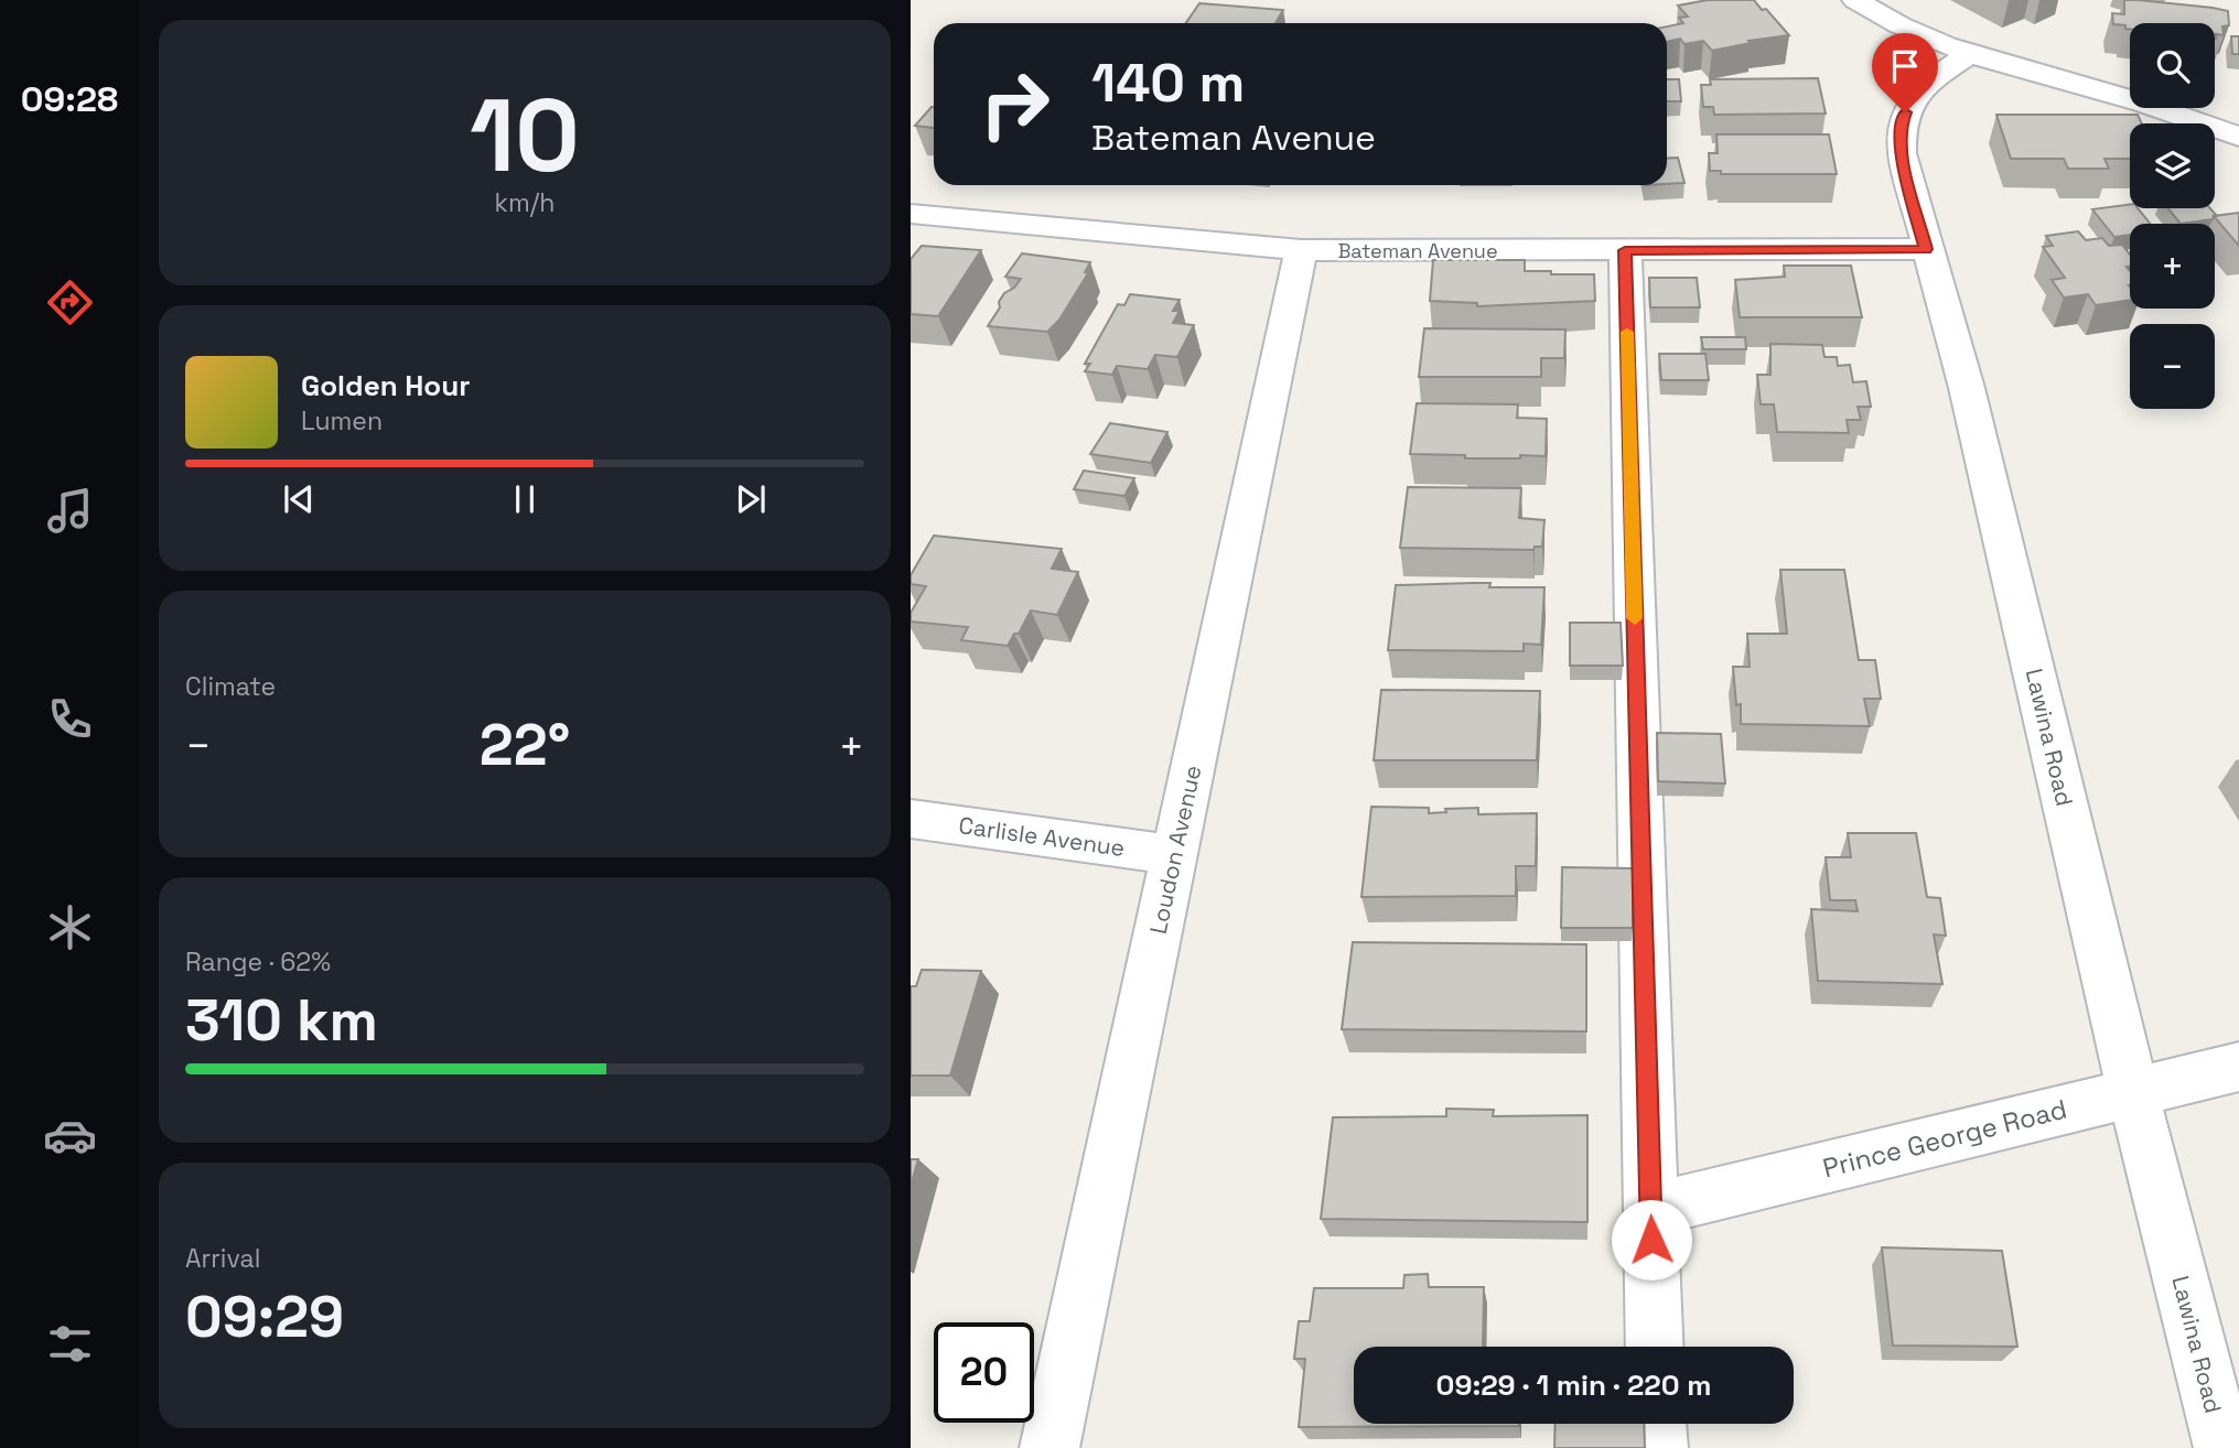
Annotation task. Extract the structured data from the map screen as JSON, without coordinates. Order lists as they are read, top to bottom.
{
  "streets": {
    "street": [
      "Bateman Avenue",
      "Lawina Road",
      "Carlisle Avenue",
      "Loudon Avenue",
      "Prince George Road"
    ]
  },
  "crossings": [
    ["Bateman Avenue", "Lawina Road"],
    ["Bateman Avenue", "Loudon Avenue"],
    ["Lawina Road", "Prince George Road"],
    ["Carlisle Avenue", "Loudon Avenue"]
  ],
  "page": {
    "tabs": "09:28",
    "tile": [
      ["10", "km/h"],
      "Climate",
      ["Range · 62%", "310 km"],
      ["Arrival", "09:29"]
    ],
    "map_buttons": ["+", "−"],
    "turn": ["140 m", "Bateman Avenue"],
    "song": ["Golden Hour", "Lumen"],
    "heat": ["−", "22°", "+"],
    "limit": "20",
    "trip": "09:29 · 1 min · 220 m"
  }
}
